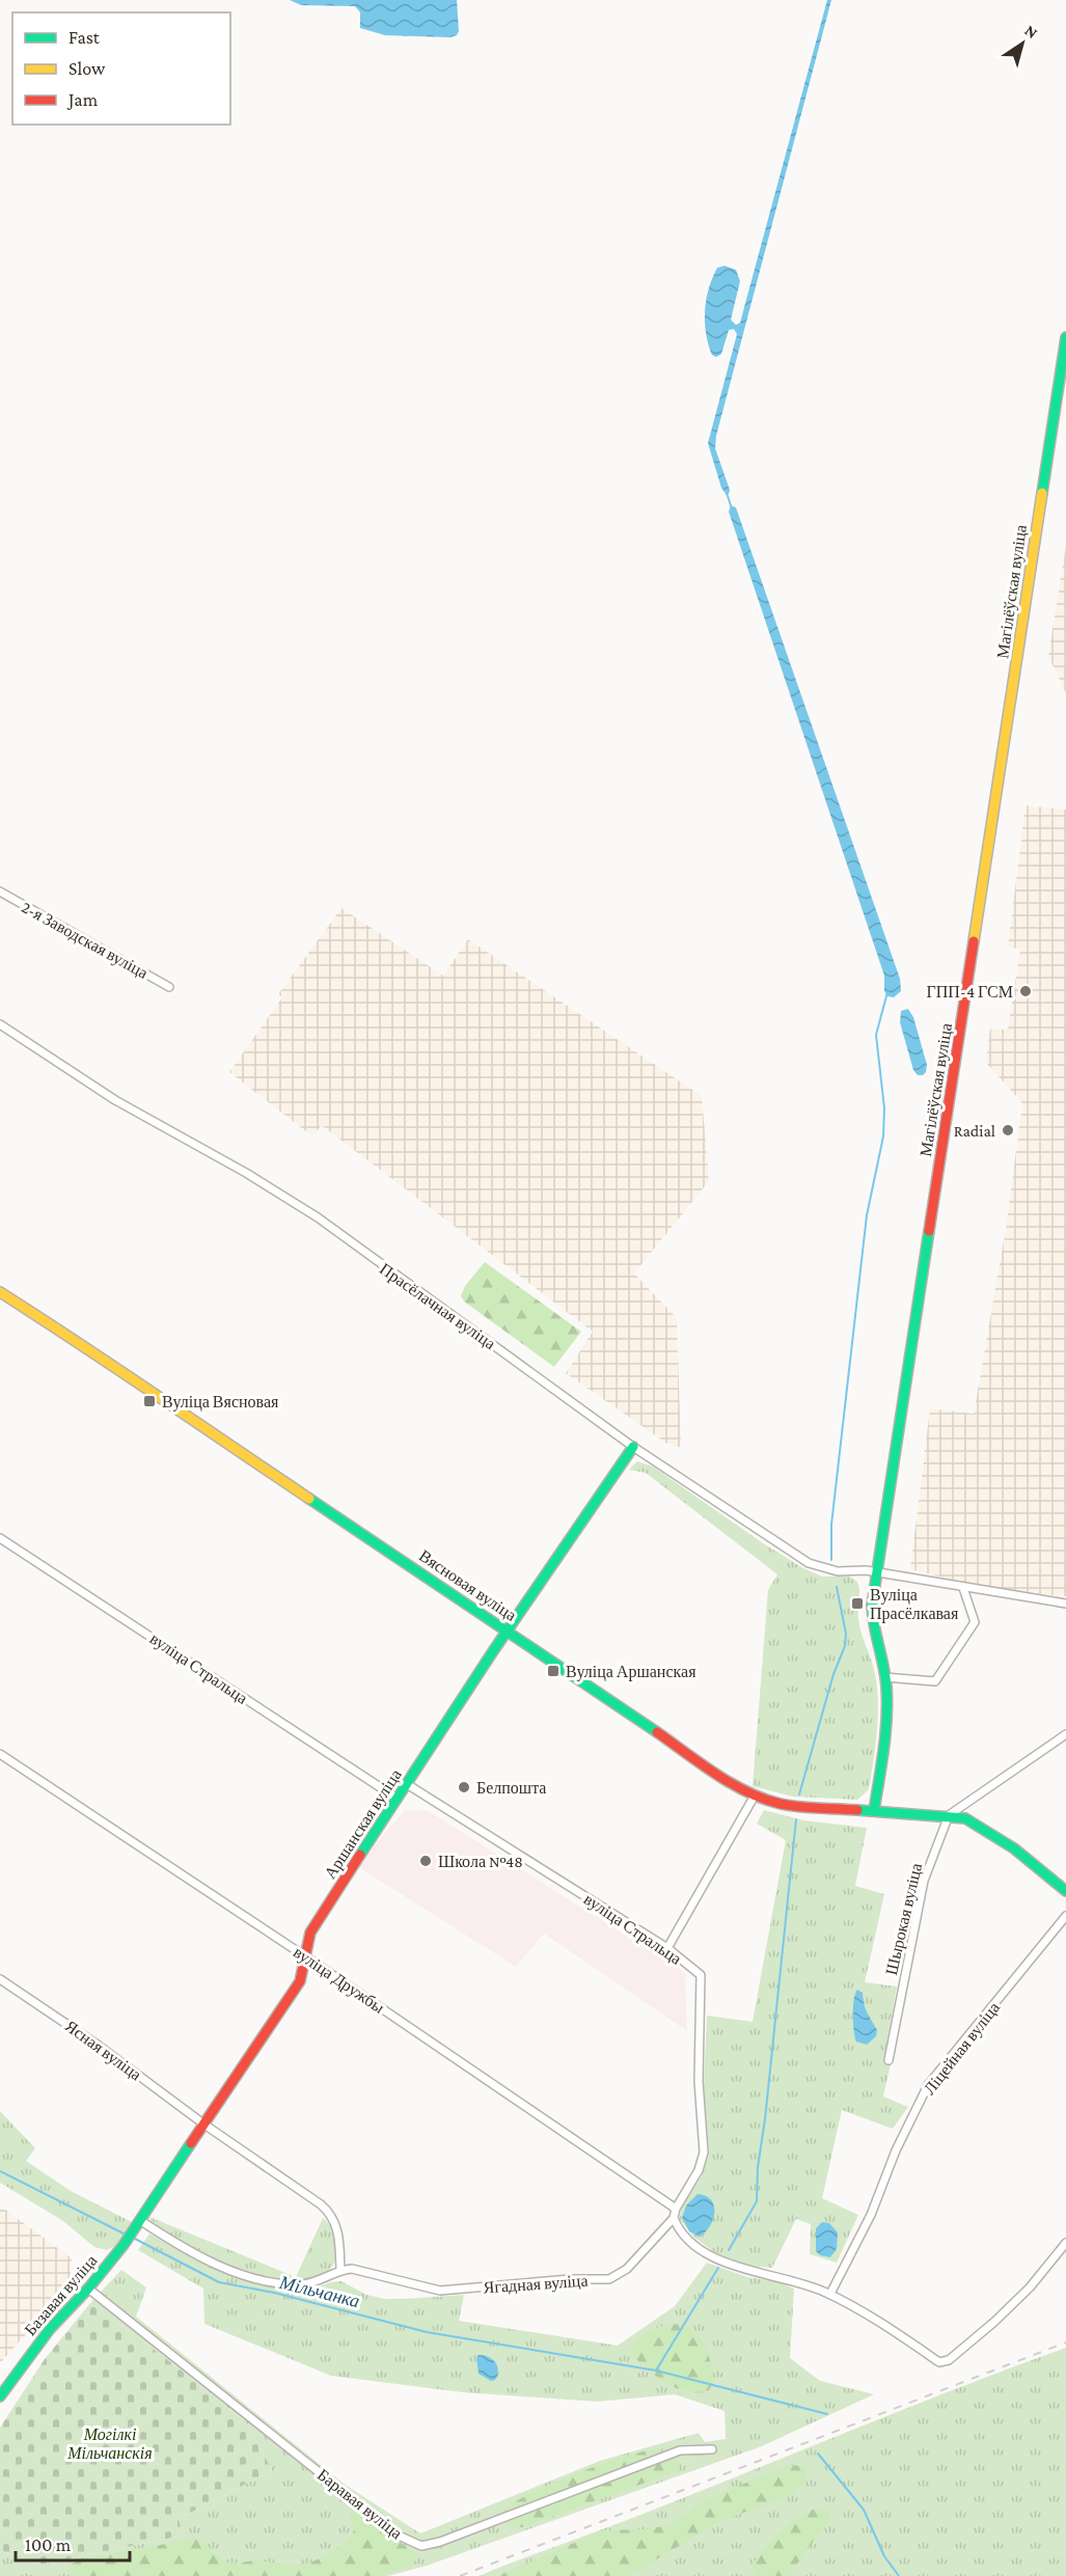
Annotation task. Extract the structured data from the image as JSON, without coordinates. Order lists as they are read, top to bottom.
{
  "streets": {
    "street": [
      "Магілёўская вуліца",
      "2-я Заводская вуліца",
      "Прасёлачная вуліца",
      "Вясновая вуліца",
      "вуліца Стральца",
      "Аршанская вуліца",
      "Шырокая вуліца",
      "вуліца Дружбы",
      "Ліцейная вуліца",
      "Ясная вуліца",
      "Ягадная вуліца",
      "Базавая вуліца",
      "Баравая вуліца"
    ]
  },
  "crossings": [
    ["Магілёўская вуліца", "Прасёлачная вуліца"],
    ["Магілёўская вуліца", "Вясновая вуліца"],
    ["Прасёлачная вуліца", "Аршанская вуліца"],
    ["Вясновая вуліца", "Аршанская вуліца"],
    ["Вясновая вуліца", "Шырокая вуліца"],
    ["вуліца Стральца", "Аршанская вуліца"],
    ["вуліца Стральца", "вуліца Дружбы"],
    ["Аршанская вуліца", "вуліца Дружбы"],
    ["Аршанская вуліца", "Ясная вуліца"],
    ["Аршанская вуліца", "Ягадная вуліца"],
    ["Аршанская вуліца", "Базавая вуліца"],
    ["Ясная вуліца", "Ягадная вуліца"],
    ["Ягадная вуліца", "Базавая вуліца"],
    ["Базавая вуліца", "Баравая вуліца"]
  ],
  "water": ["Мільчанка"],
  "parks": ["Могілкі Мільчанскія"],
  "places": {
    "other": [
      "ГПП-4 ГСМ",
      "Radial",
      "Белпошта",
      "Школа №48"
    ],
    "transit": ["Вуліца Вясновая", "Вуліца Прасёлкавая", "Вуліца Аршанская"]
  },
  "legend": ["Fast", "Slow", "Jam"],
  "scale_bar": "100 m",
  "north": "top right"
}
